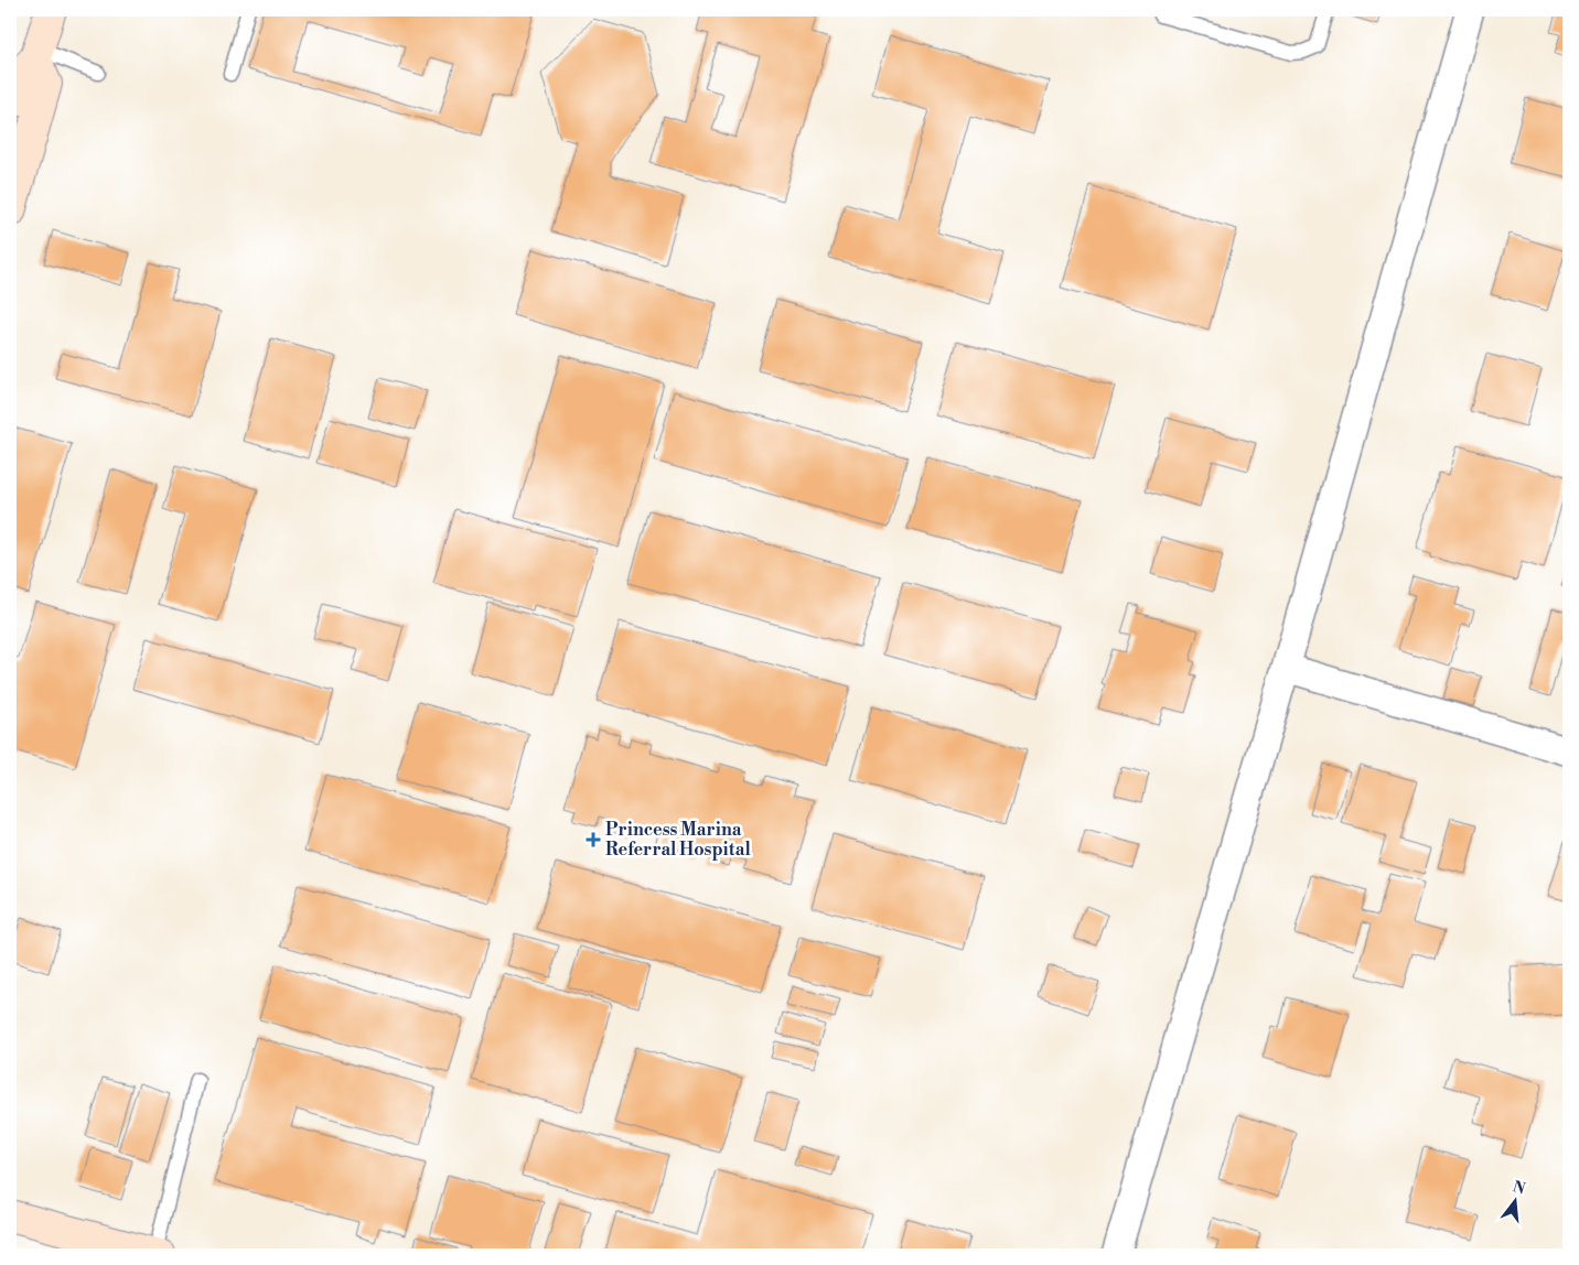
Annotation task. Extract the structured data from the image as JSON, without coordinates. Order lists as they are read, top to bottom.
{
  "places": {
    "health": ["Princess Marina Referral Hospital"]
  },
  "north": "top"
}
